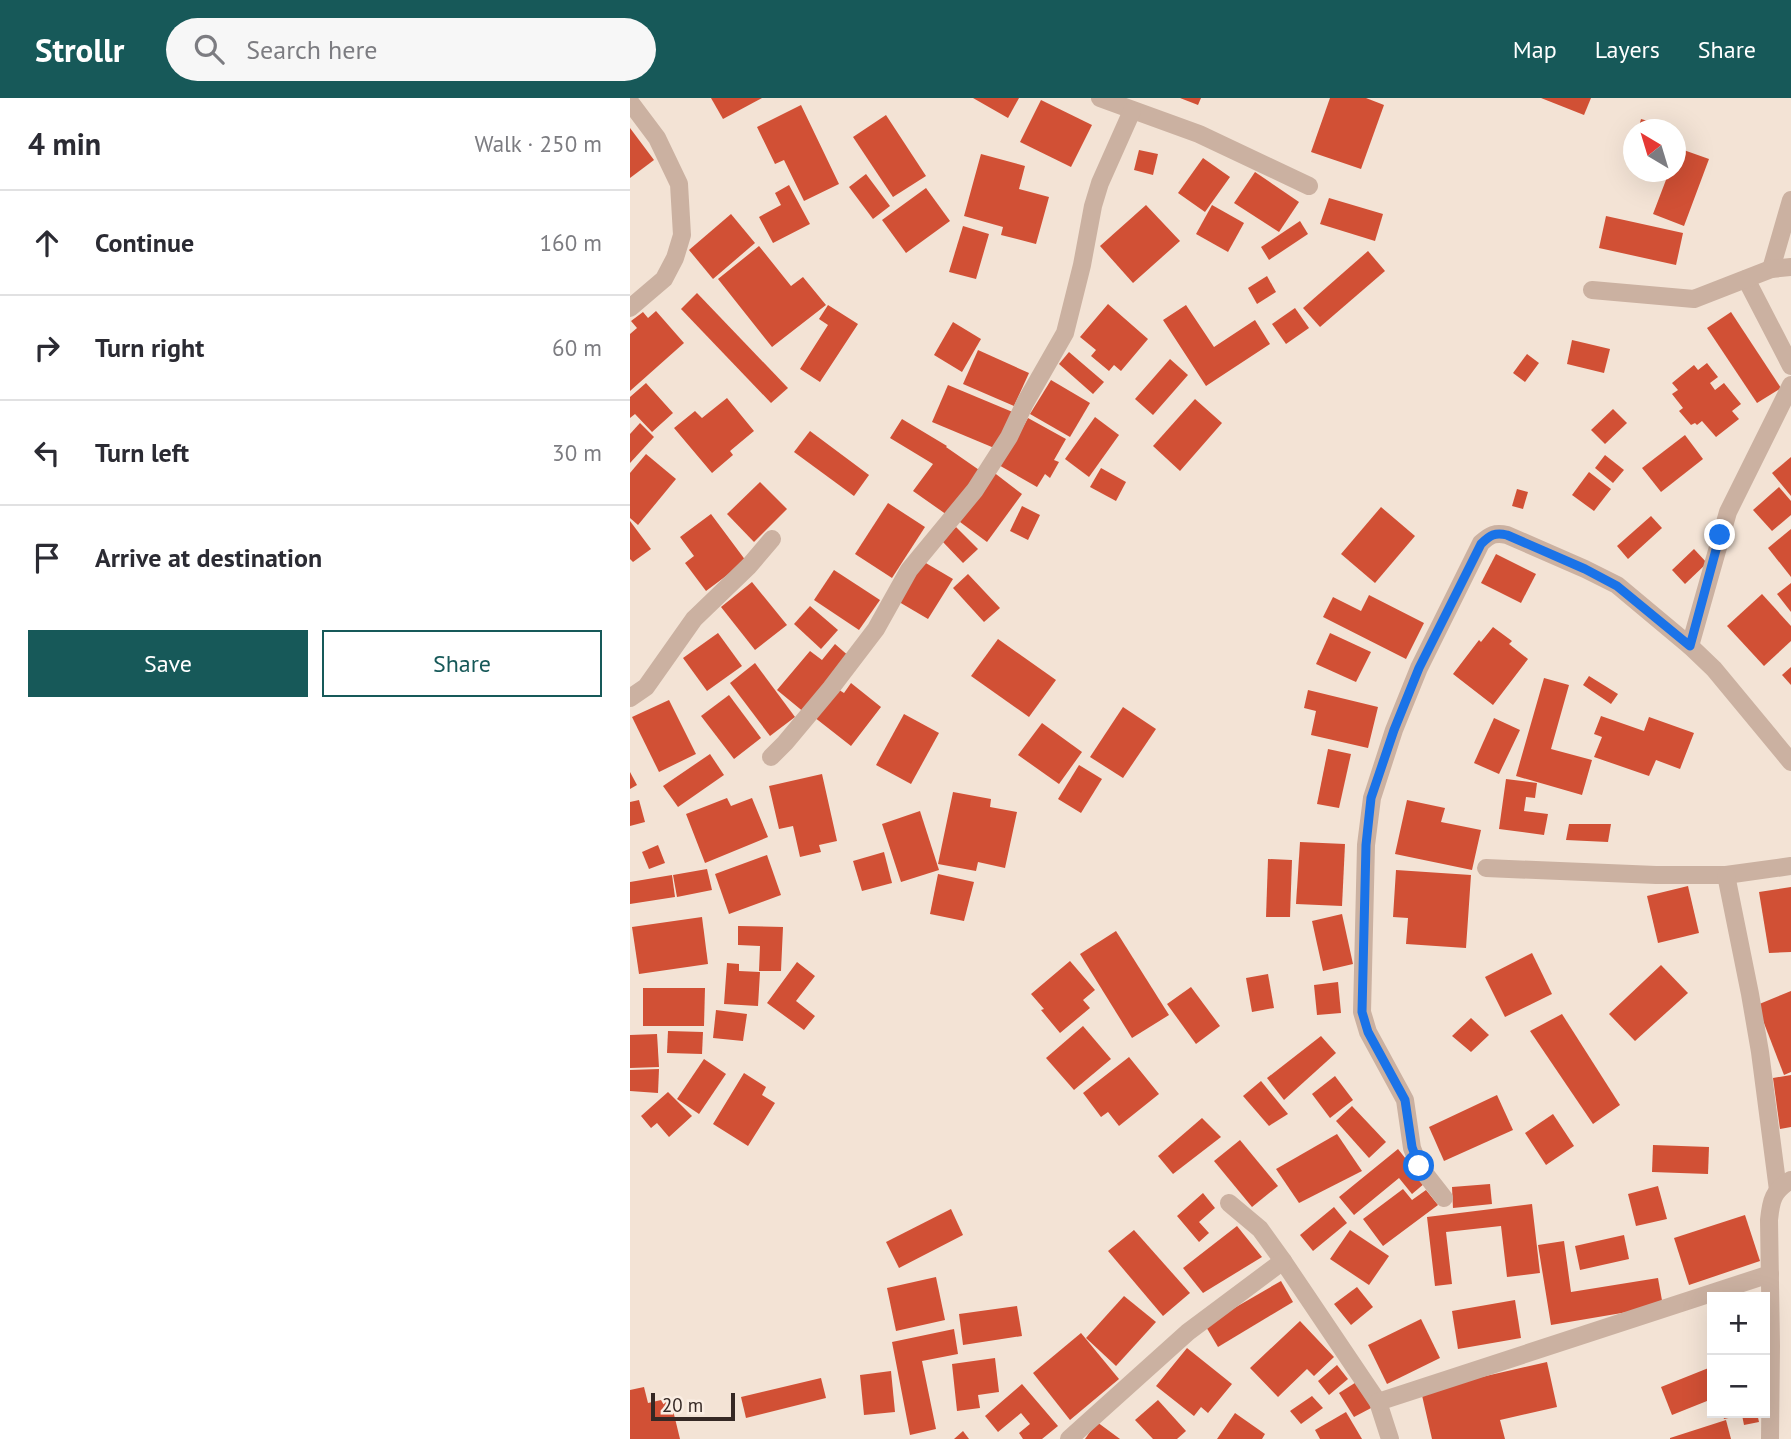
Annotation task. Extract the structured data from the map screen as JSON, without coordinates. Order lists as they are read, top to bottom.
{
  "scale_bar": "20 m",
  "north": "top left",
  "page": {
    "header": "Strollr",
    "search": "Search here",
    "nav": ["Map", "Layers", "Share"],
    "heading": ["4 min", "Walk · 250 m"],
    "list": [
      ["Continue", "160 m"],
      ["Turn right", "60 m"],
      ["Turn left", "30 m"],
      "Arrive at destination"
    ],
    "buttons": ["Save", "Share"],
    "map_buttons": ["+", "−"],
    "scale": "20 m"
  }
}
